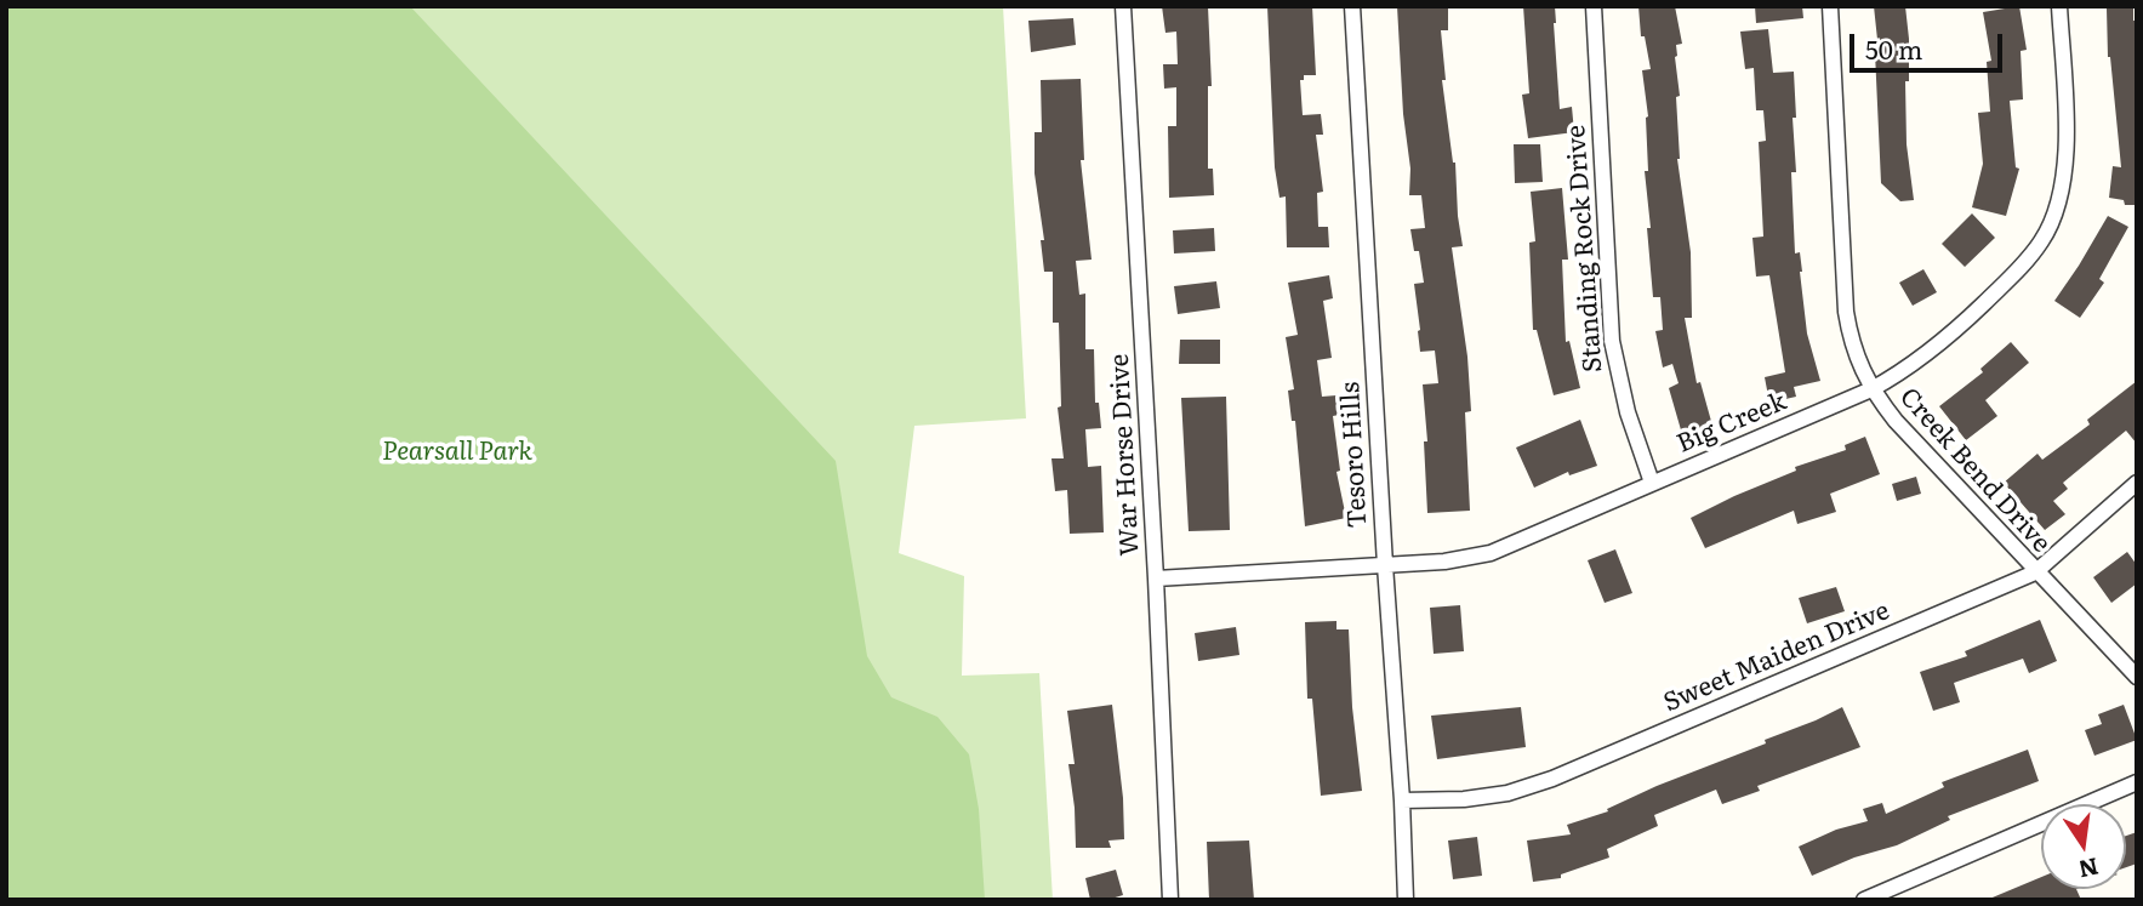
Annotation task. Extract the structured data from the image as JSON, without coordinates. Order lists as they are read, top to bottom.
{
  "streets": {
    "street": [
      "Standing Rock Drive",
      "Big Creek",
      "War Horse Drive",
      "Tesoro Hills",
      "Creek Bend Drive",
      "Sweet Maiden Drive"
    ]
  },
  "crossings": [
    ["Standing Rock Drive", "Big Creek"],
    ["Big Creek", "War Horse Drive"],
    ["Big Creek", "Tesoro Hills"],
    ["Big Creek", "Creek Bend Drive"],
    ["Tesoro Hills", "Sweet Maiden Drive"],
    ["Creek Bend Drive", "Sweet Maiden Drive"]
  ],
  "parks": ["Pearsall Park"],
  "scale_bar": "50 m",
  "north": "bottom"
}
